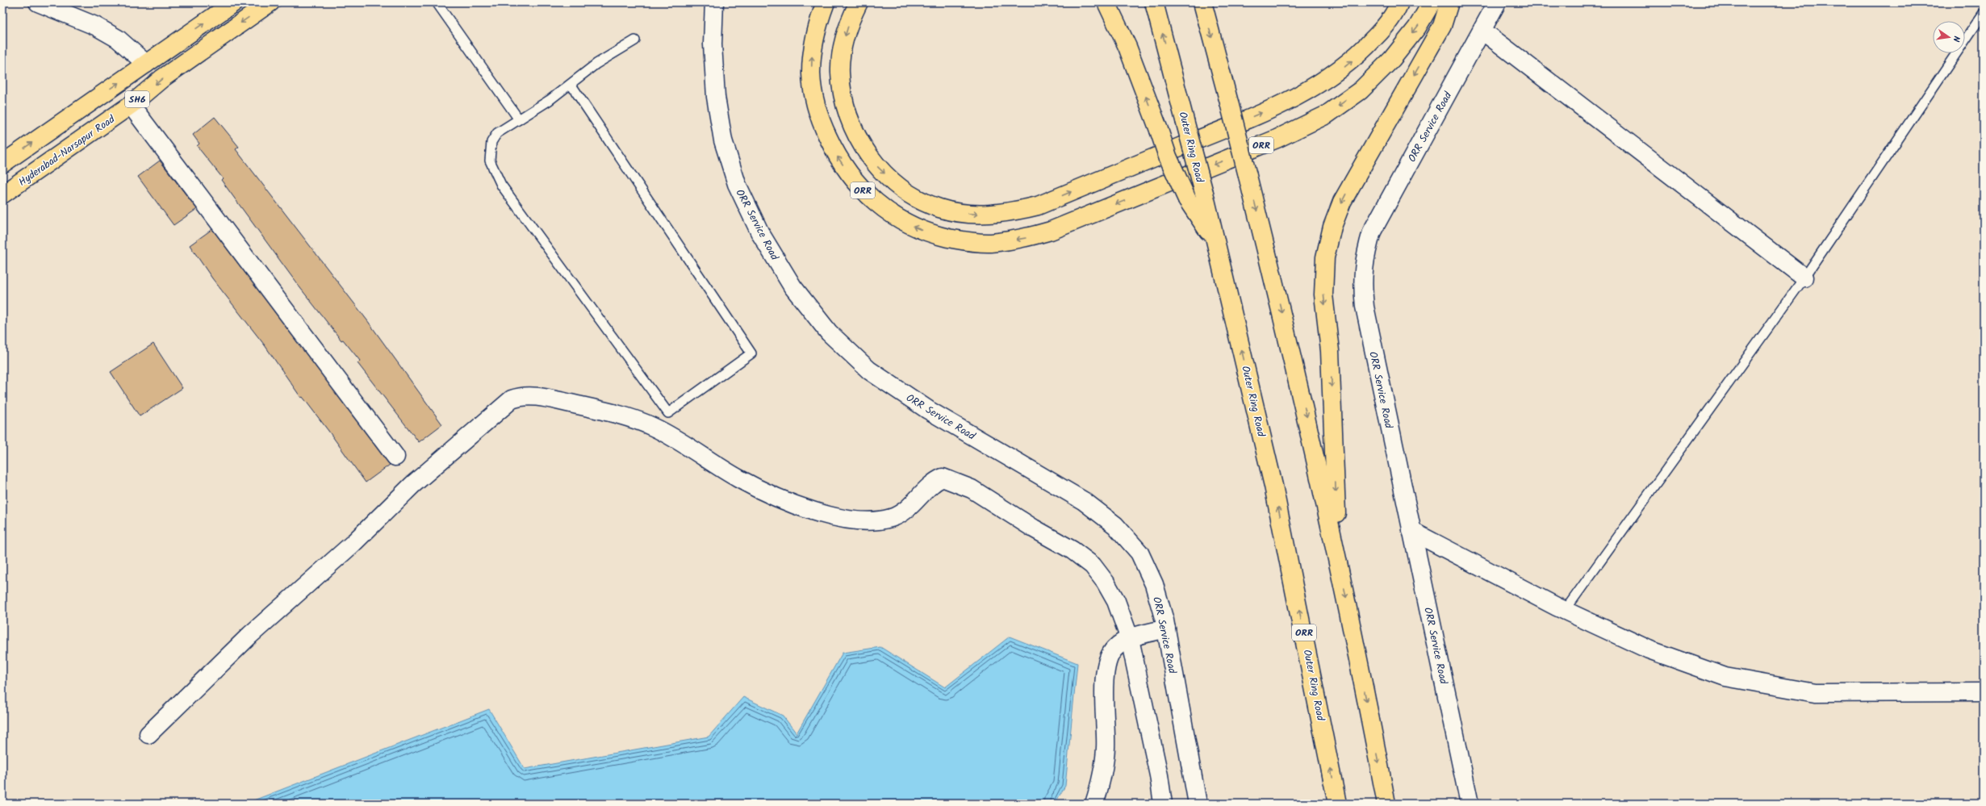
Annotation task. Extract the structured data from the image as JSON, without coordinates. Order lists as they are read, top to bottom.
{
  "streets": {
    "main road": [
      "SH6",
      "ORR",
      "Outer Ring Road",
      "Hyderabad-Narsapur Road"
    ],
    "street": ["ORR Service Road"]
  },
  "north": "right"
}
